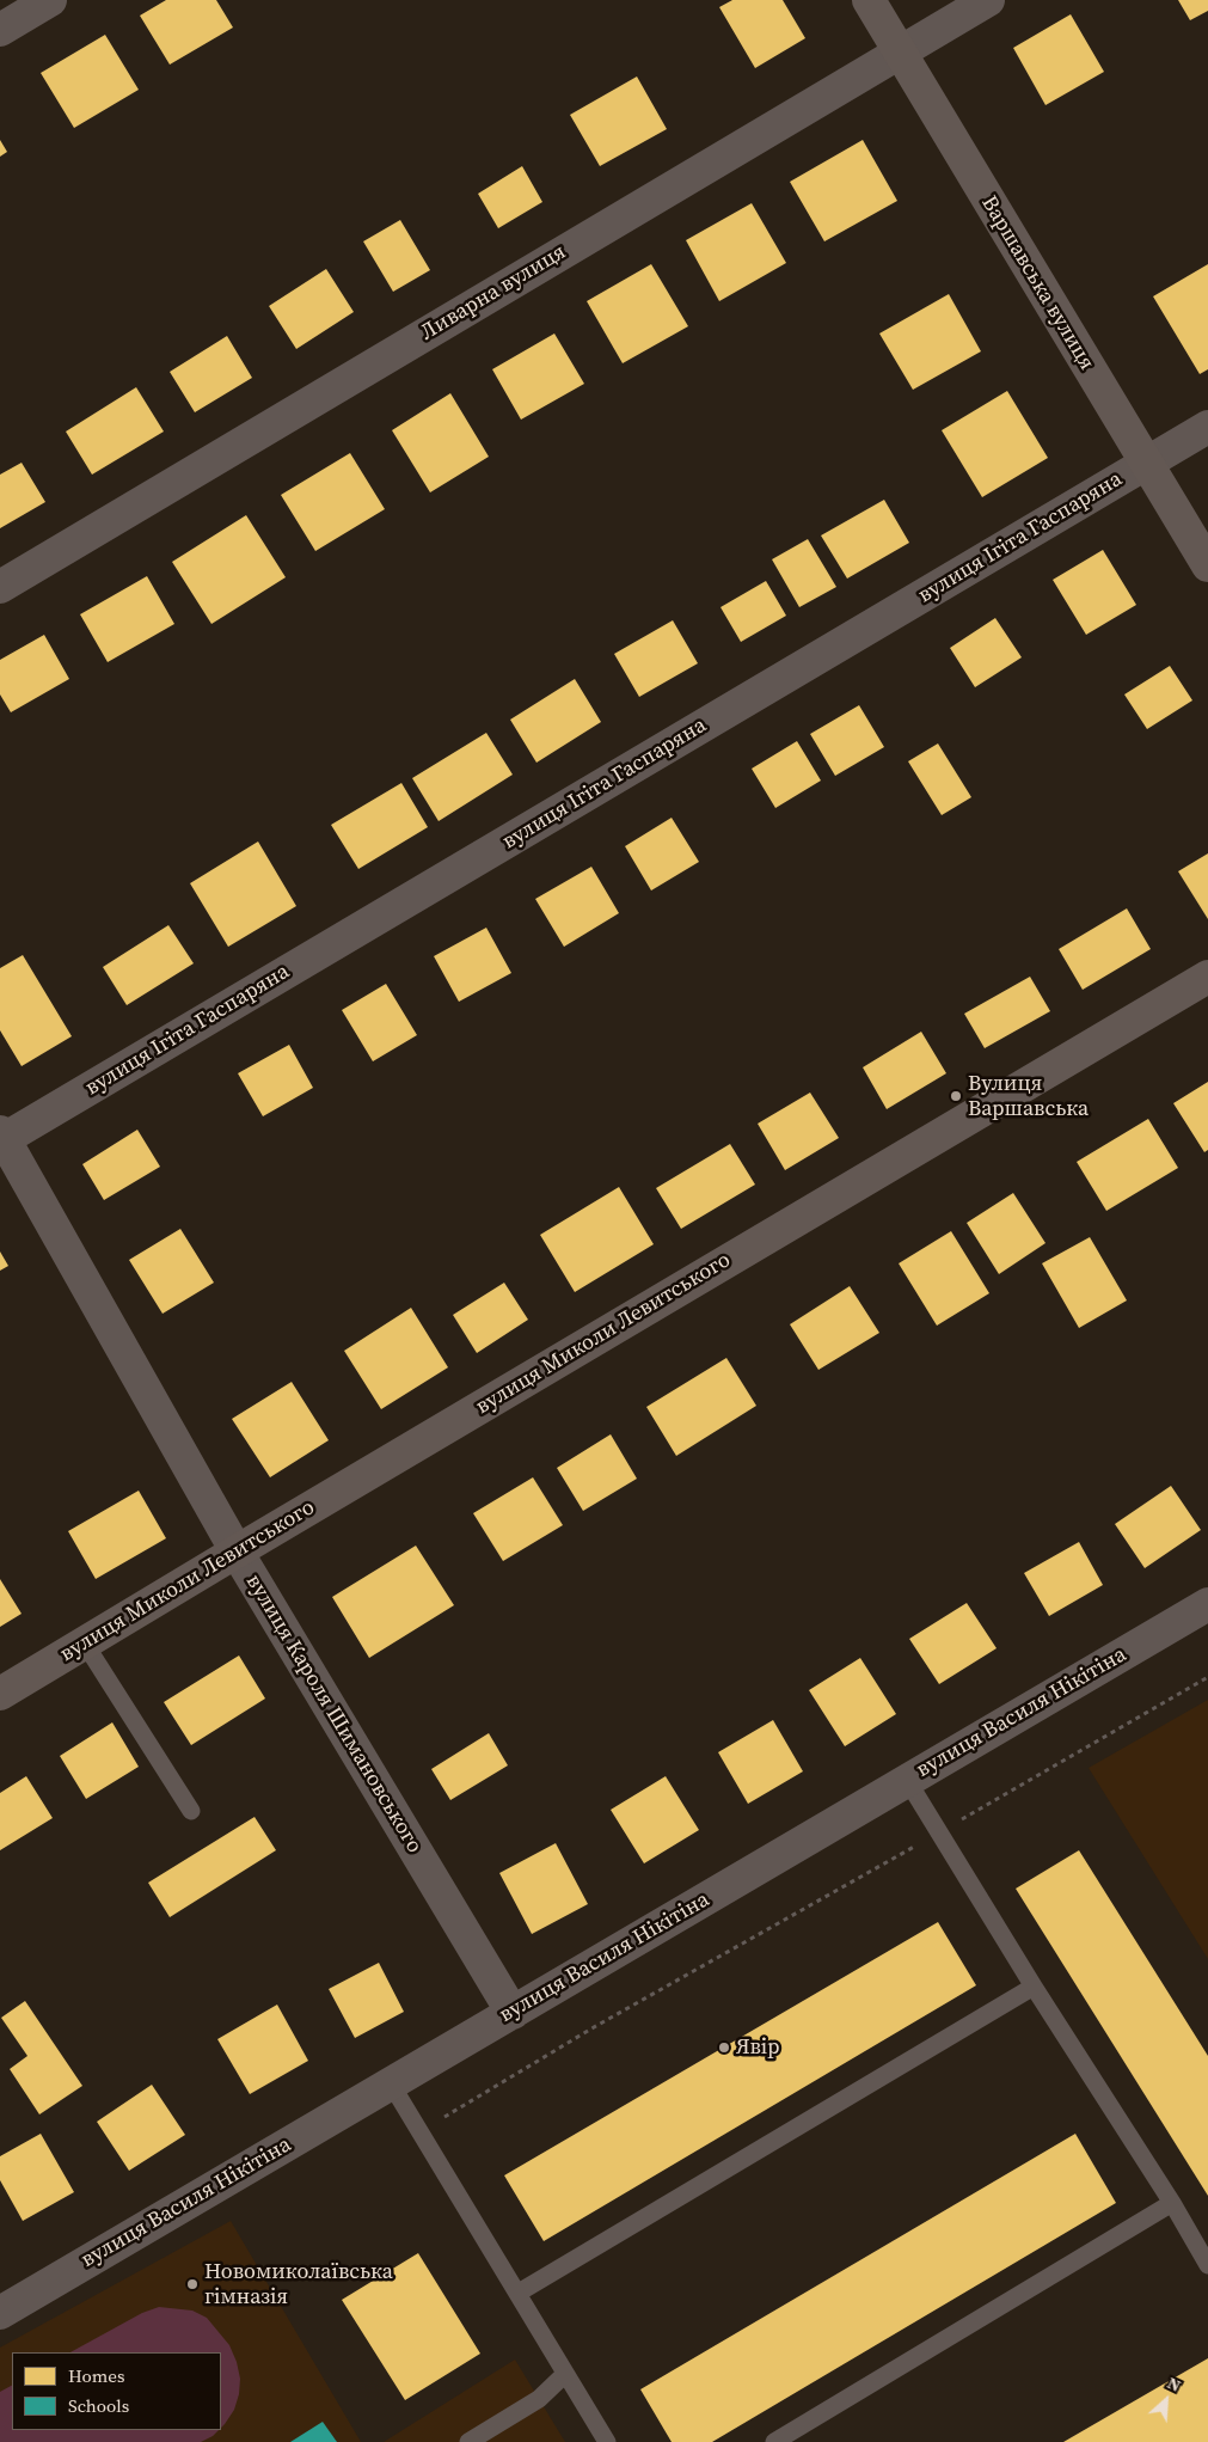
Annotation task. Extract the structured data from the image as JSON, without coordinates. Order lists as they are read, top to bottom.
{
  "streets": {
    "main road": ["Варшавська вулиця", "вулиця Миколи Левитського"],
    "street": [
      "Ливарна вулиця",
      "вулиця Ігіта Гаспаряна",
      "вулиця Василя Нікітіна",
      "вулиця Кароля Шимановського"
    ]
  },
  "crossings": [
    ["Варшавська вулиця", "Ливарна вулиця"],
    ["Варшавська вулиця", "вулиця Ігіта Гаспаряна"],
    ["вулиця Ігіта Гаспаряна", "вулиця Кароля Шимановського"],
    ["вулиця Миколи Левитського", "вулиця Кароля Шимановського"],
    ["вулиця Василя Нікітіна", "вулиця Кароля Шимановського"]
  ],
  "places": ["Вулиця Варшавська", "Явір", "Новомиколаївська гімназія"],
  "legend": ["Homes", "Schools"],
  "north": "top right"
}
